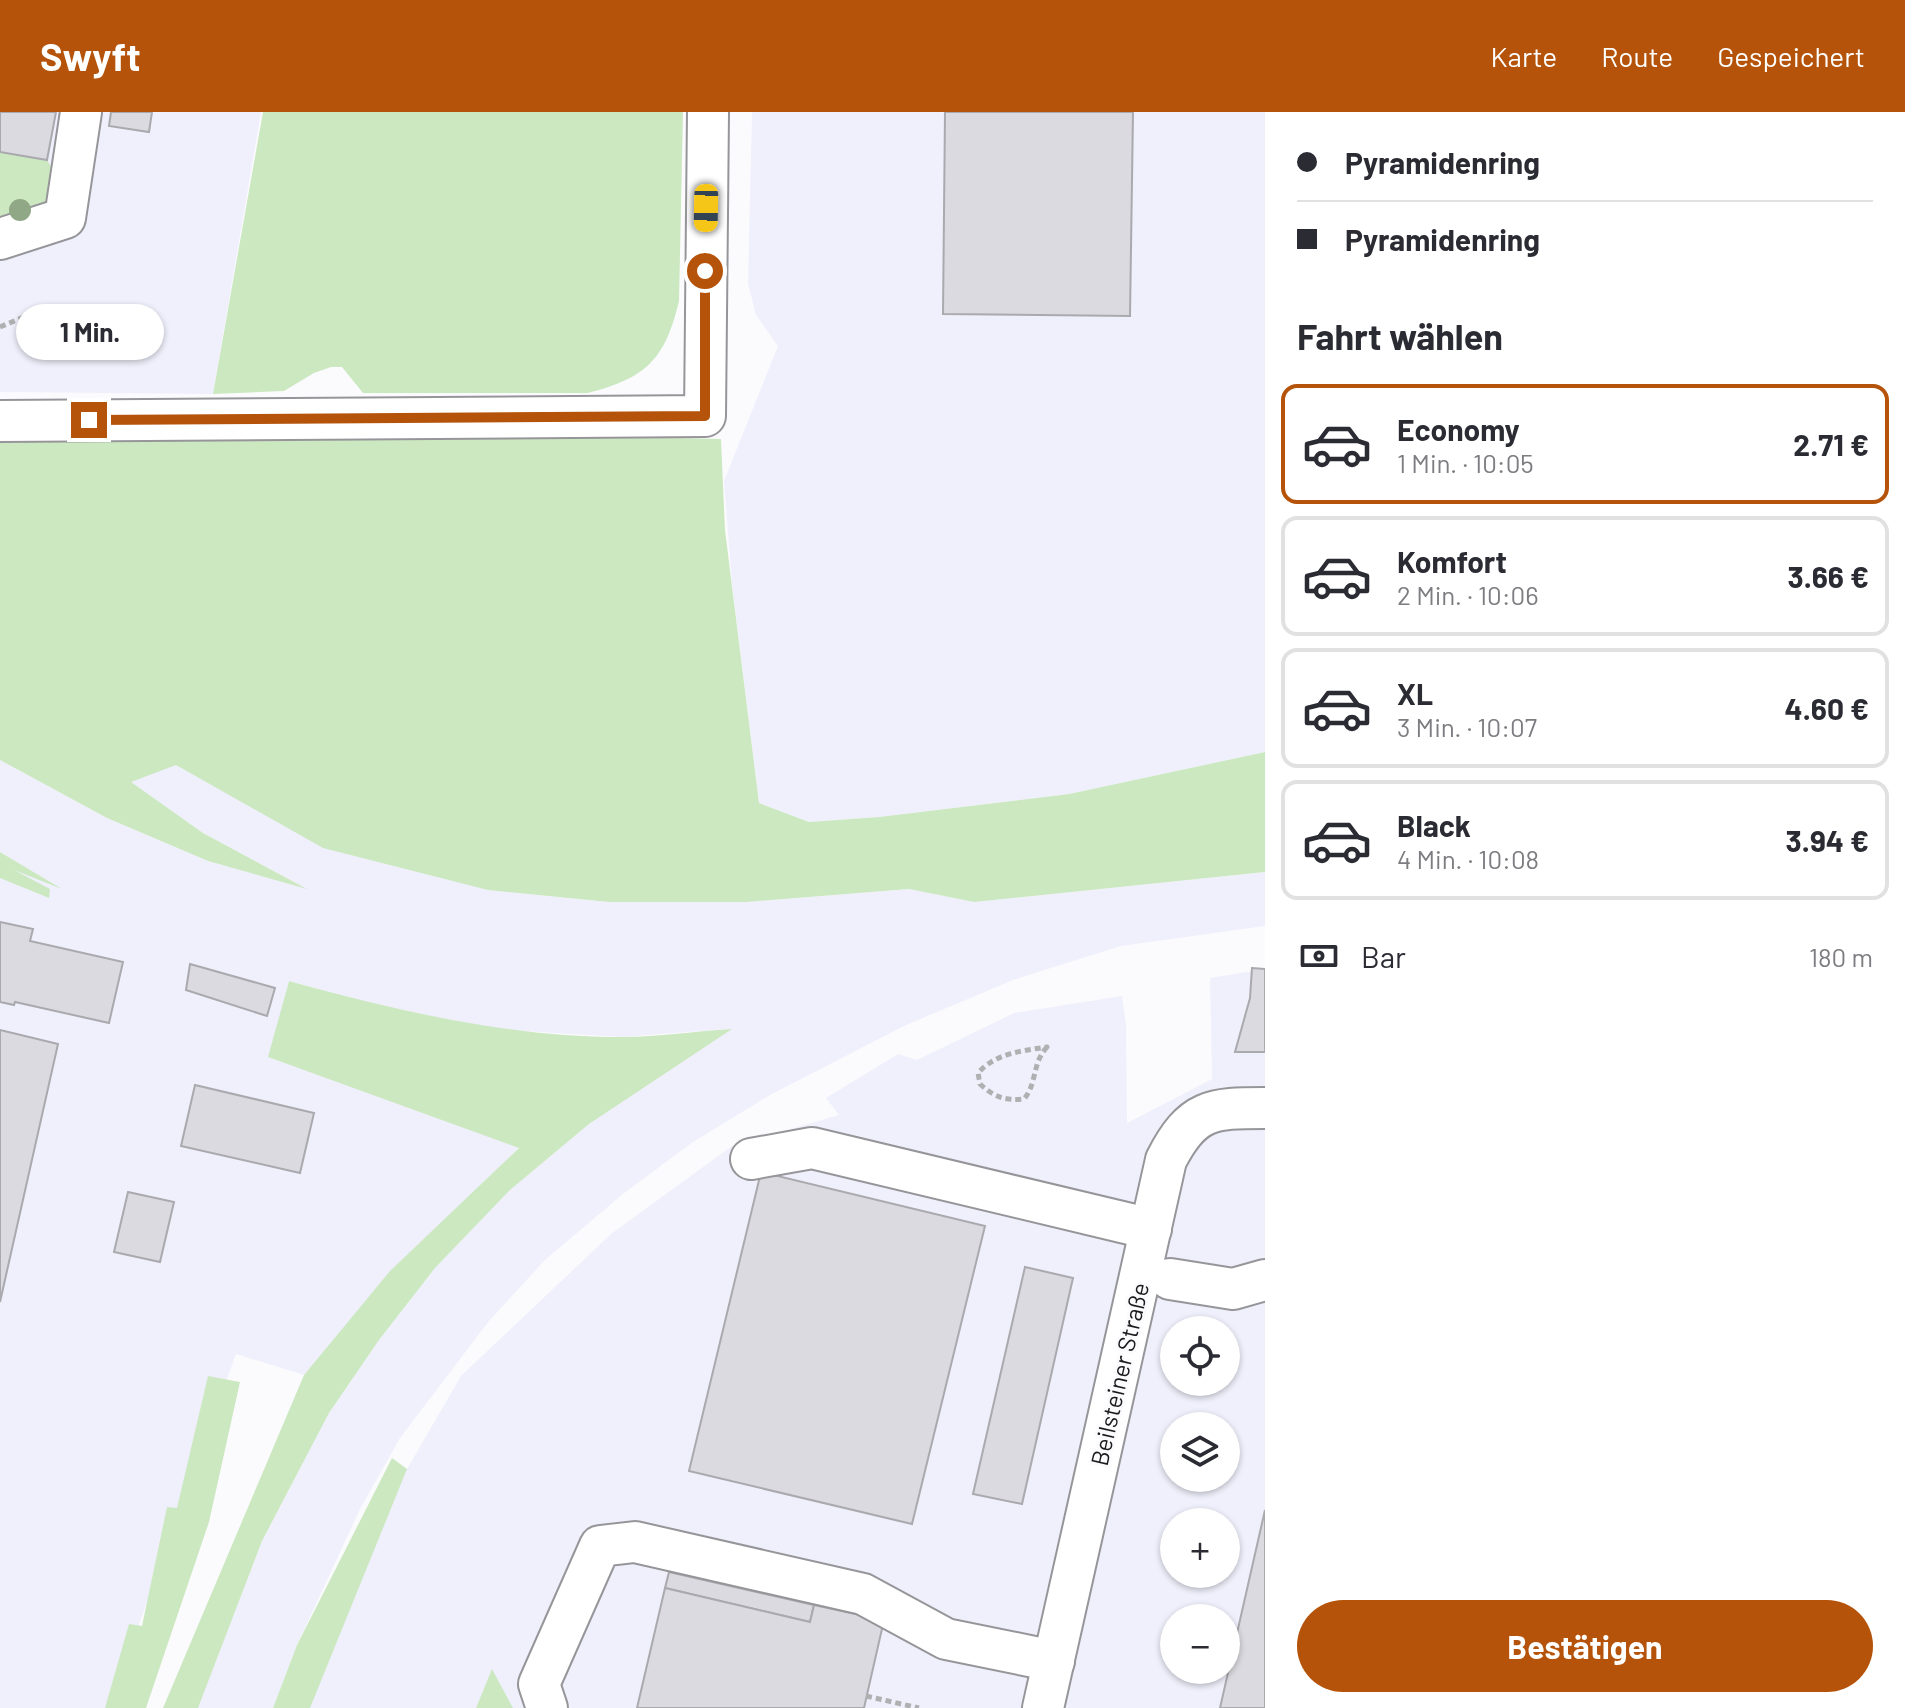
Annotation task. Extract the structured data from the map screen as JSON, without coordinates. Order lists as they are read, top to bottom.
{
  "streets": {
    "street": ["Beilsteiner Straße"]
  },
  "page": {
    "header": "Swyft",
    "nav": ["Karte", "Route", "Gespeichert"],
    "banner": ["Pyramidenring", "Pyramidenring"],
    "heading": "Fahrt wählen",
    "bubble": "1 Min.",
    "list": [
      {
        "name": "Economy",
        "note": "1 Min. · 10:05",
        "value": "2.71 €"
      },
      {
        "name": "Komfort",
        "note": "2 Min. · 10:06",
        "value": "3.66 €"
      },
      {
        "name": "XL",
        "note": "3 Min. · 10:07",
        "value": "4.60 €"
      },
      {
        "name": "Black",
        "note": "4 Min. · 10:08",
        "value": "3.94 €"
      }
    ],
    "pay": ["Bar", "180 m"],
    "map_buttons": ["+", "−"],
    "buttons": "Bestätigen"
  }
}
